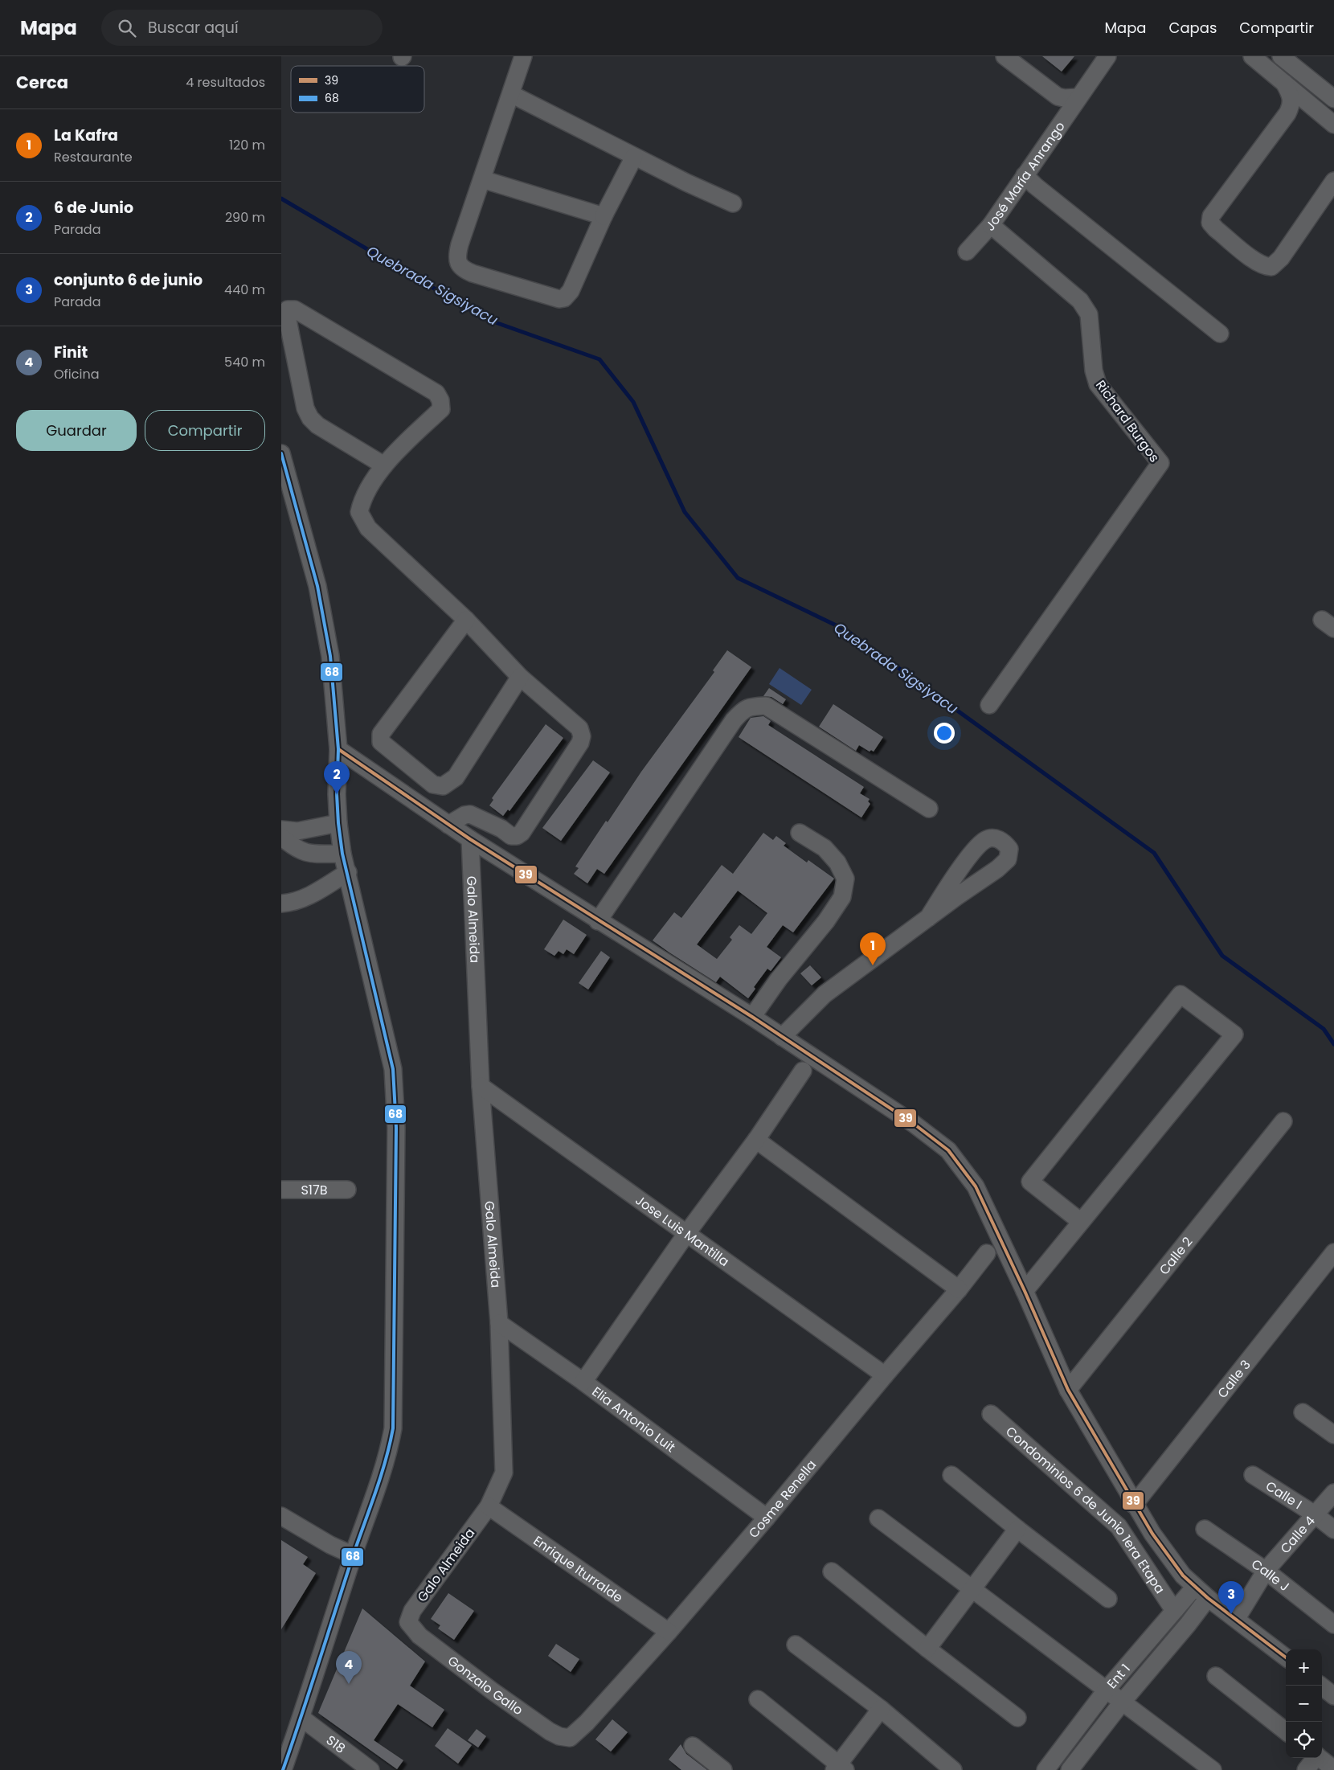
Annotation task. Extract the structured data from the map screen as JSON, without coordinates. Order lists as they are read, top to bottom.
{
  "streets": {
    "street": [
      "José María Anrango",
      "Richard Burgos",
      "Galo Almeida",
      "S17B",
      "Jose Luis Mantilla",
      "Calle 2",
      "Calle 3",
      "Elia Antonio Luit",
      "Calle I",
      "Cosme Renella",
      "Condominios 6 de Junio 1era Etapa",
      "Calle 4",
      "Enrique Iturralde",
      "Calle J",
      "Ent 1",
      "Gonzalo Gallo",
      "S18"
    ]
  },
  "crossings": [
    ["José María Anrango", "Richard Burgos"],
    ["Galo Almeida", "Jose Luis Mantilla"],
    ["Galo Almeida", "Elia Antonio Luit"],
    ["Galo Almeida", "Enrique Iturralde"],
    ["Galo Almeida", "Gonzalo Gallo"],
    ["Jose Luis Mantilla", "Cosme Renella"],
    ["Elia Antonio Luit", "Cosme Renella"],
    ["Calle I", "Calle 4"],
    ["Cosme Renella", "Enrique Iturralde"],
    ["Cosme Renella", "Gonzalo Gallo"],
    ["Condominios 6 de Junio 1era Etapa", "Ent 1"],
    ["Calle 4", "Calle J"]
  ],
  "water": ["Quebrada Sigsiyacu"],
  "lines": ["transit line 68", "transit line 39"],
  "legend": ["39", "68"],
  "page": {
    "header": "Mapa",
    "search": "Buscar aquí",
    "nav": ["Mapa", "Capas", "Compartir"],
    "heading": ["Cerca", "4 resultados"],
    "list": [
      {
        "mark": "1",
        "name": "La Kafra",
        "note": "Restaurante",
        "value": "120 m"
      },
      {
        "mark": "2",
        "name": "6 de Junio",
        "note": "Parada",
        "value": "290 m"
      },
      {
        "mark": "3",
        "name": "conjunto 6 de junio",
        "note": "Parada",
        "value": "440 m"
      },
      {
        "mark": "4",
        "name": "Finit",
        "note": "Oficina",
        "value": "540 m"
      }
    ],
    "buttons": ["Guardar", "Compartir"],
    "pins": [
      "2",
      "1",
      "3",
      "4"
    ],
    "map_buttons": ["+", "−"]
  }
}
